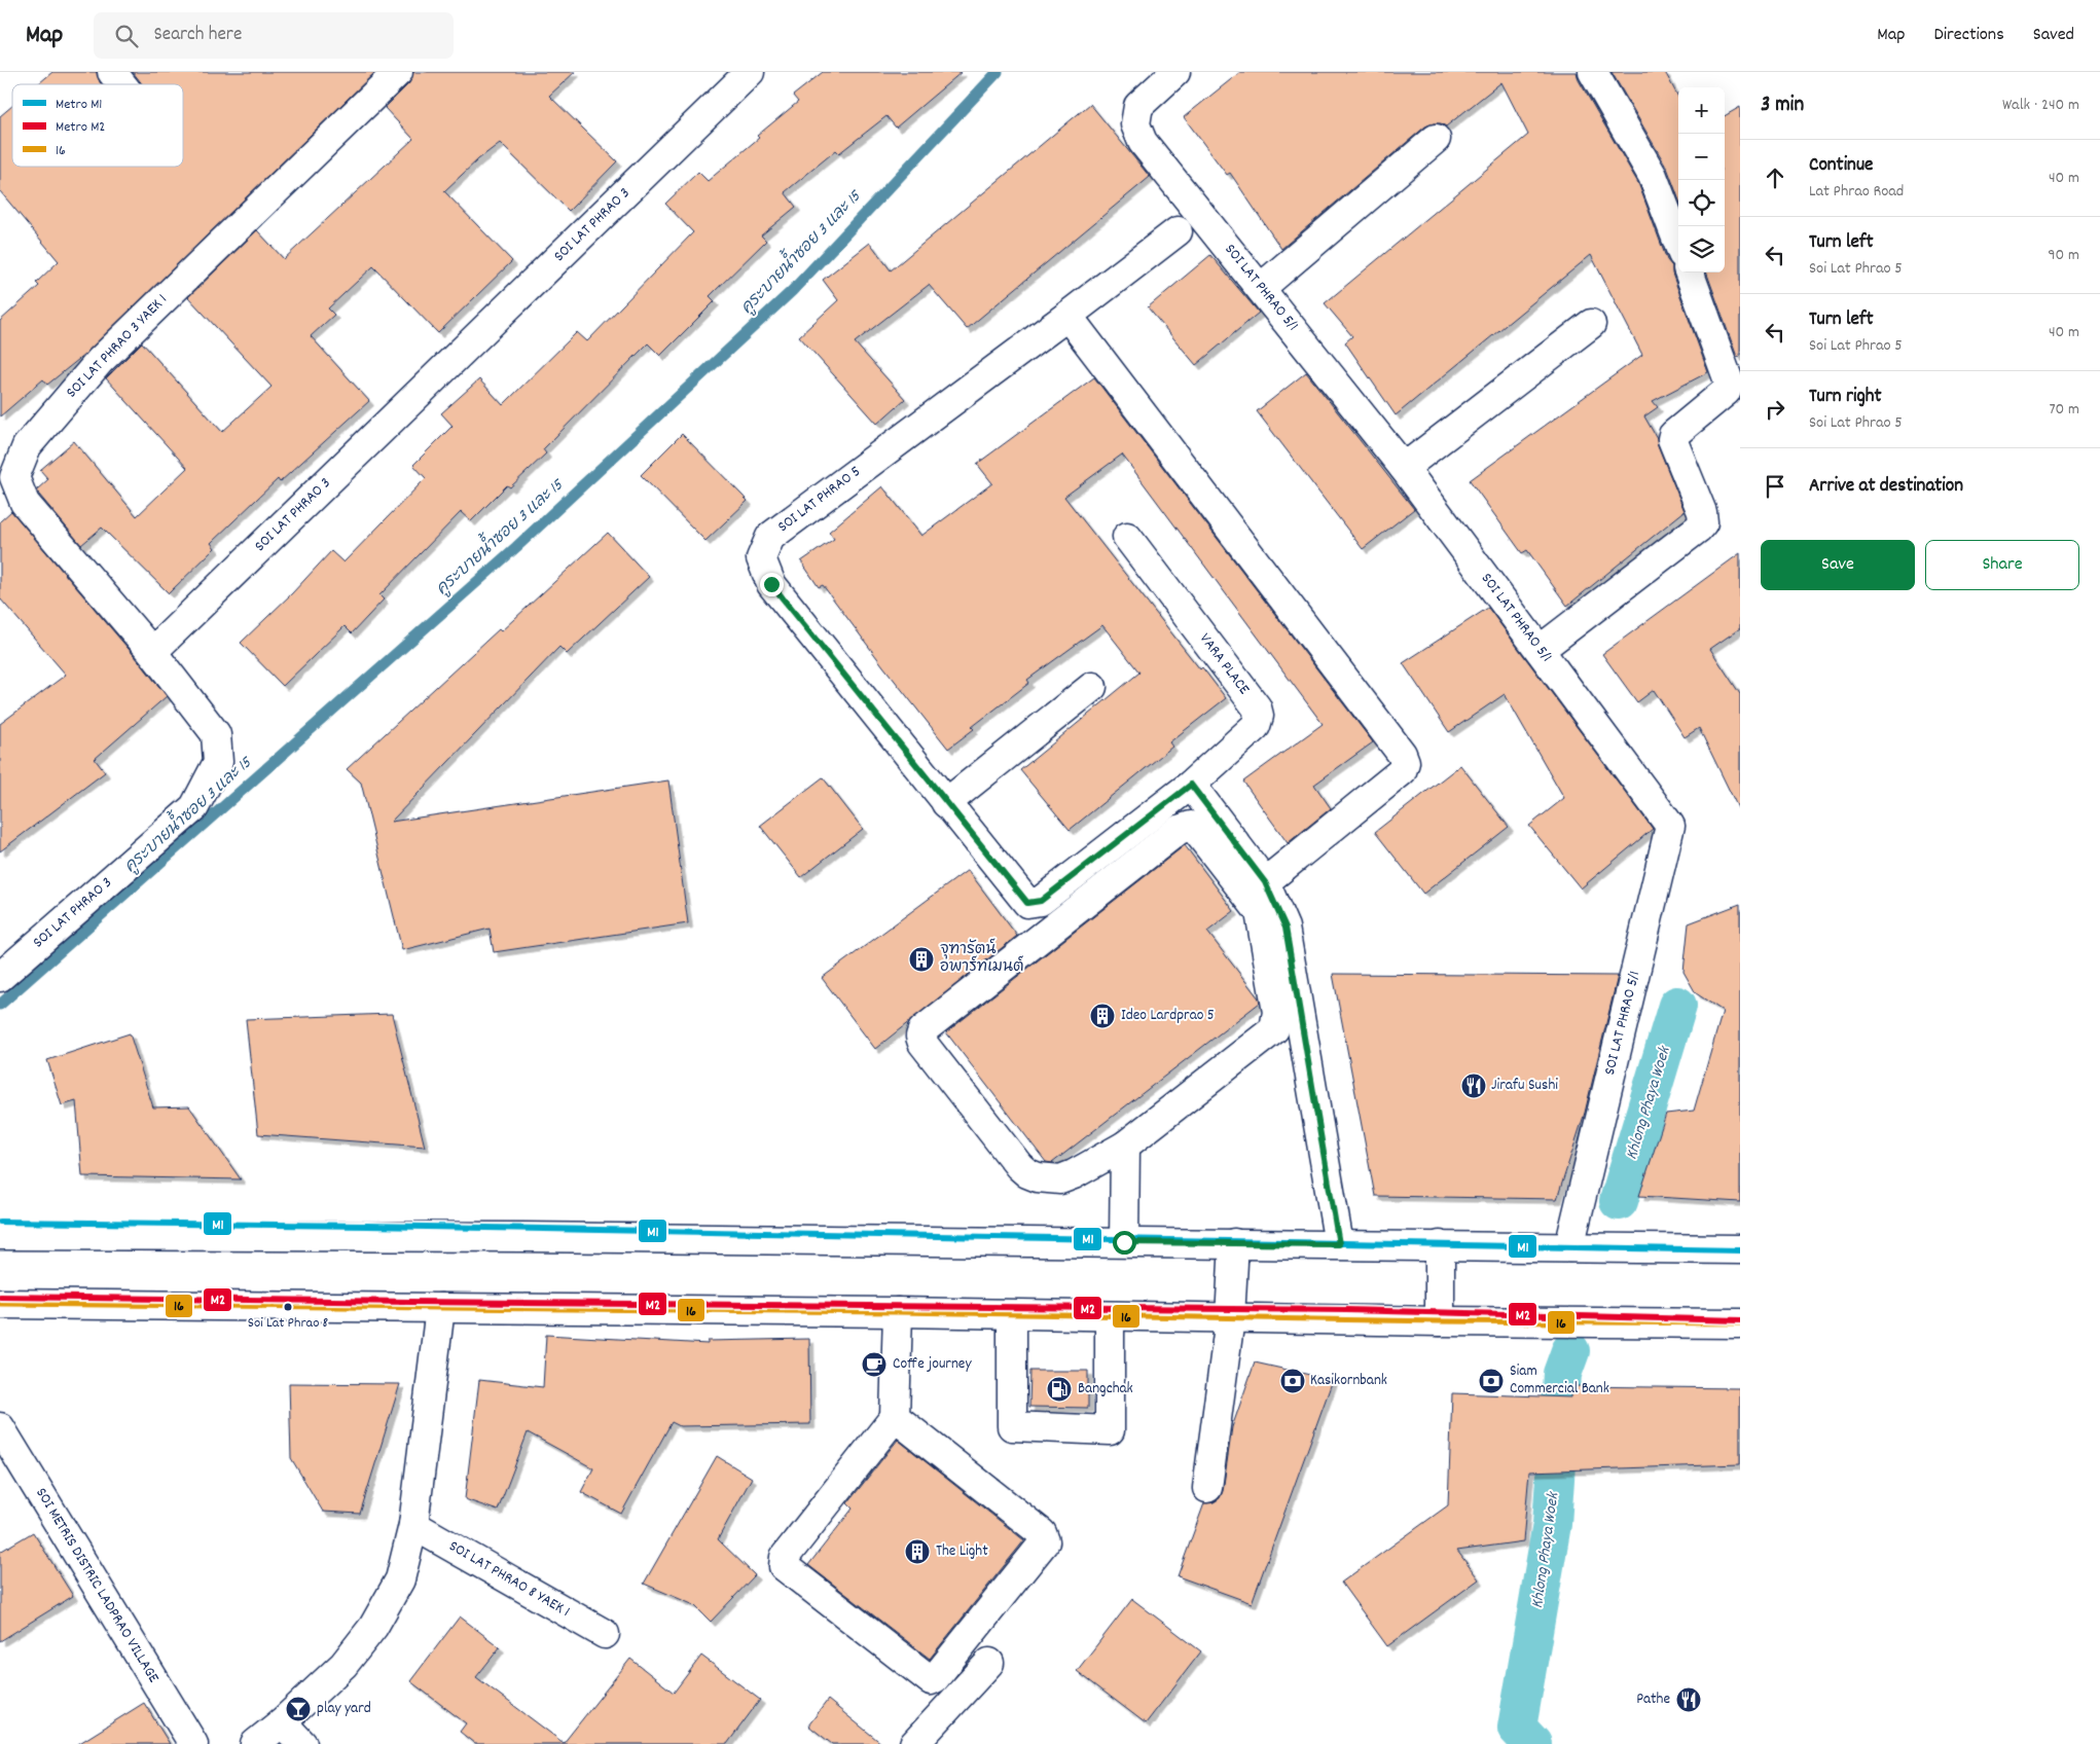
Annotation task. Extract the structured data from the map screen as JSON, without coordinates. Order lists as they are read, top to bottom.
{
  "streets": {
    "street": [
      "SOI LAT PHRAO 3",
      "SOI LAT PHRAO 5/1",
      "SOI LAT PHRAO 3 YAEK 1",
      "SOI LAT PHRAO 5",
      "VARA PLACE",
      "SOI LAT PHRAO 8 YAEK 1",
      "SOI METRIS DISTRIC LADPRAO VILLAGE"
    ]
  },
  "crossings": [
    ["SOI LAT PHRAO 3", "SOI LAT PHRAO 3 YAEK 1"],
    ["SOI LAT PHRAO 5", "VARA PLACE"]
  ],
  "water": ["คูระบายน้ำซอย 3 และ 15", "Khlong Phaya Woek"],
  "places": {
    "building": ["จุฑารัตน์ อพาร์ทเมนต์", "Ideo Lardprao 5", "The Light"],
    "restaurant": ["Jirafu Sushi", "Pathe"],
    "other": ["Soi Lat Phrao 8"],
    "cafe": ["Coffe journey"],
    "bank": ["Kasikornbank", "Siam Commercial Bank"],
    "fuel station": ["Bangchak"],
    "bar": ["play yard"]
  },
  "lines": ["metro line M1", "metro line M2", "transit line 16"],
  "legend": ["Metro M1", "Metro M2", "16"],
  "page": {
    "header": "Map",
    "search": "Search here",
    "nav": ["Map", "Directions", "Saved"],
    "heading": ["3 min", "Walk · 240 m"],
    "map_buttons": ["+", "−"],
    "list": [
      ["Continue", "Lat Phrao Road", "40 m"],
      ["Turn left", "Soi Lat Phrao 5", "90 m"],
      ["Turn left", "Soi Lat Phrao 5", "40 m"],
      ["Turn right", "Soi Lat Phrao 5", "70 m"],
      "Arrive at destination"
    ],
    "buttons": ["Save", "Share"]
  }
}
